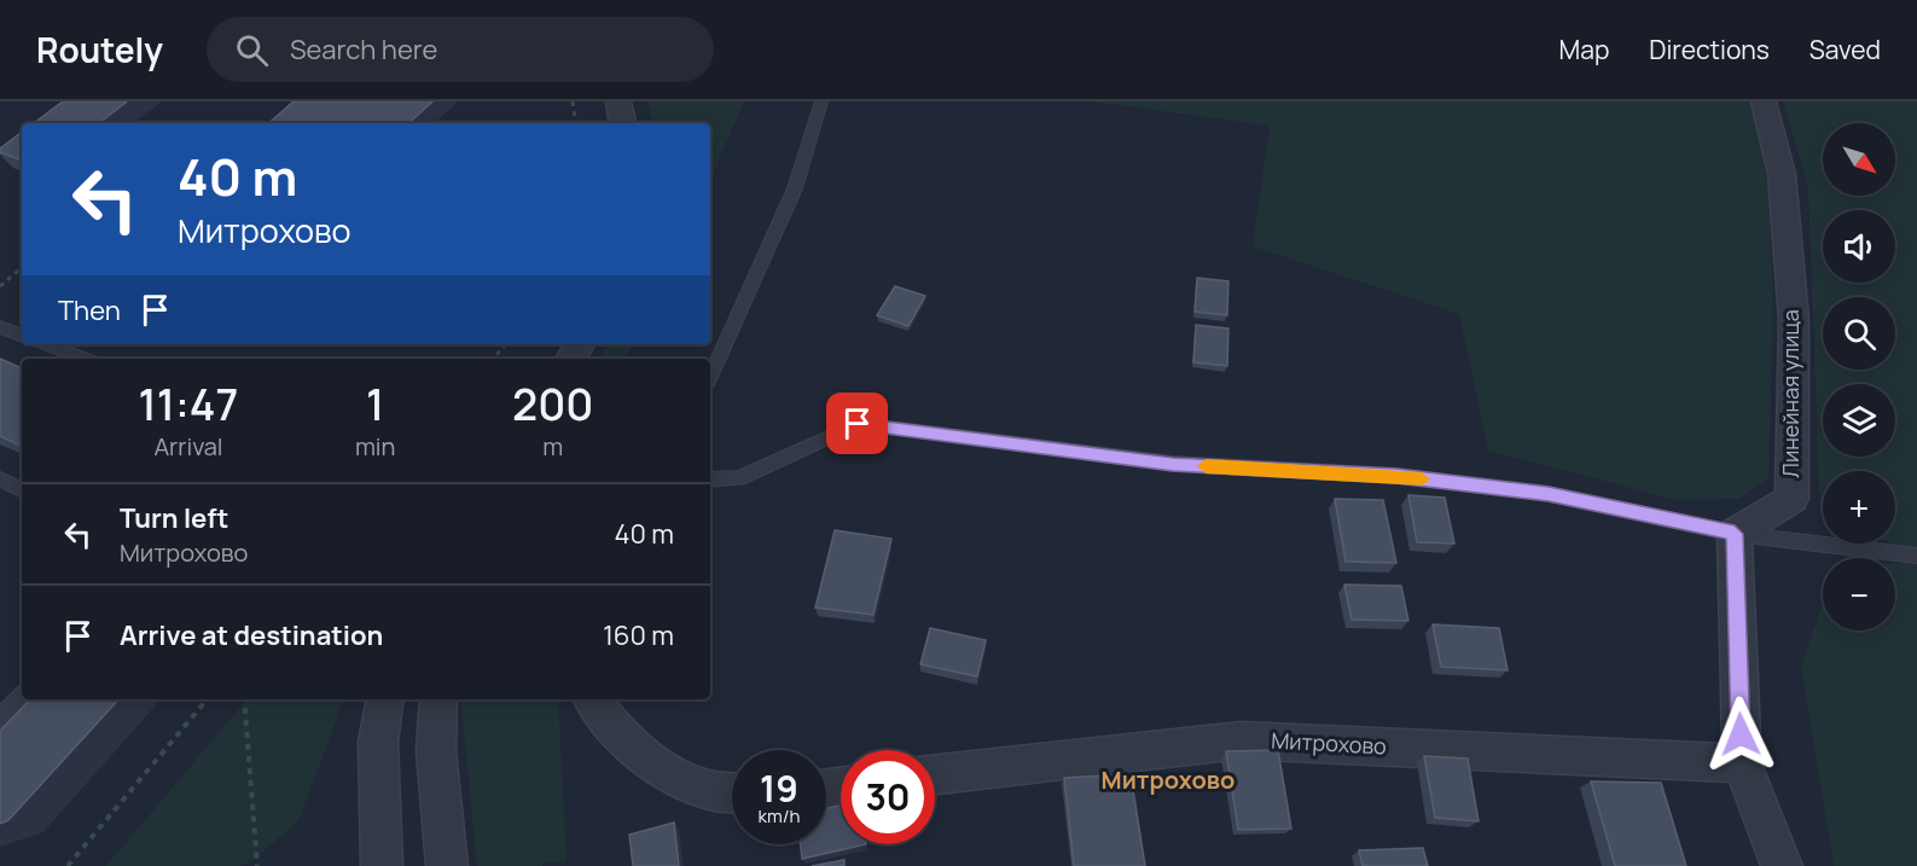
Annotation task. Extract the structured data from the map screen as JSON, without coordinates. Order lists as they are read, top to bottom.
{
  "streets": {
    "street": ["Линейная улица", "Митрохово"]
  },
  "districts": ["Митрохово"],
  "north": "bottom right",
  "page": {
    "header": "Routely",
    "search": "Search here",
    "nav": ["Map", "Directions", "Saved"],
    "map_buttons": ["+", "−"],
    "turn": ["40 m", "Митрохово"],
    "then": "Then",
    "eta": [
      "11:47",
      "Arrival",
      "1",
      "min",
      "200",
      "m"
    ],
    "list": [
      {
        "name": "Turn left",
        "note": "Митрохово",
        "value": "40 m"
      },
      {
        "name": "Arrive at destination",
        "value": "160 m"
      }
    ],
    "speed": "19 km/h",
    "limit": "30"
  }
}
